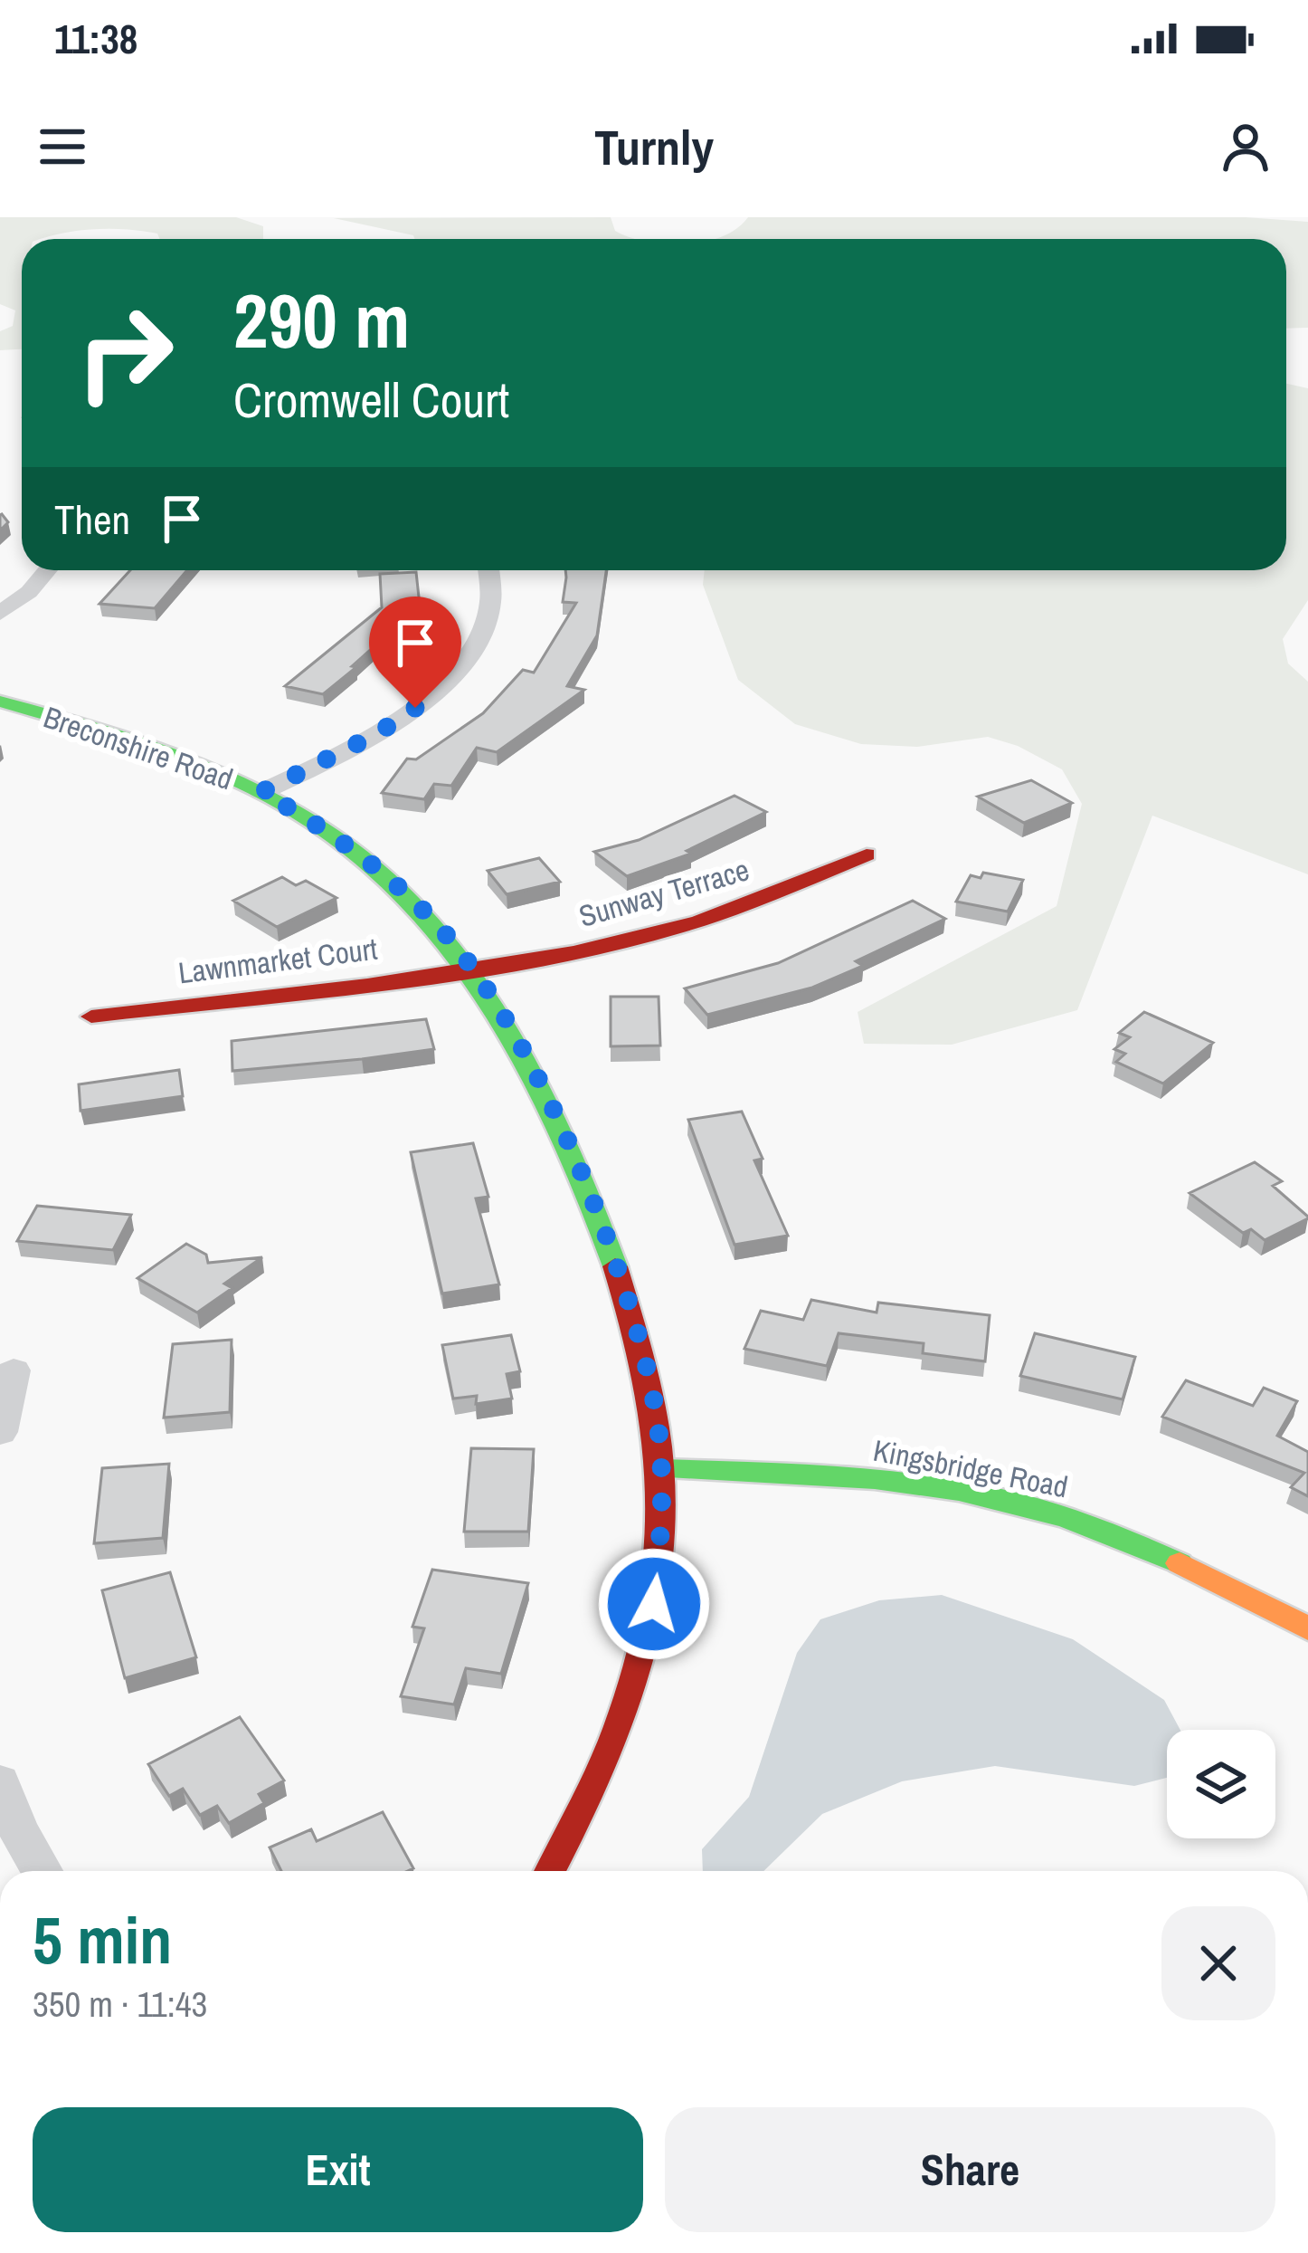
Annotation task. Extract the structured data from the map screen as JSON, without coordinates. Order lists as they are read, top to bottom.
{
  "streets": {
    "street": [
      "Breconshire Road",
      "Sunway Terrace",
      "Lawnmarket Court",
      "Kingsbridge Road"
    ]
  },
  "crossings": [
    ["Breconshire Road", "Sunway Terrace"],
    ["Breconshire Road", "Lawnmarket Court"],
    ["Breconshire Road", "Kingsbridge Road"],
    ["Sunway Terrace", "Lawnmarket Court"]
  ],
  "page": {
    "status": "11:38",
    "header": "Turnly",
    "turn": ["290 m", "Cromwell Court"],
    "then": "Then",
    "heading": ["5 min", "350 m · 11:43"],
    "buttons": ["Exit", "Share"]
  }
}
